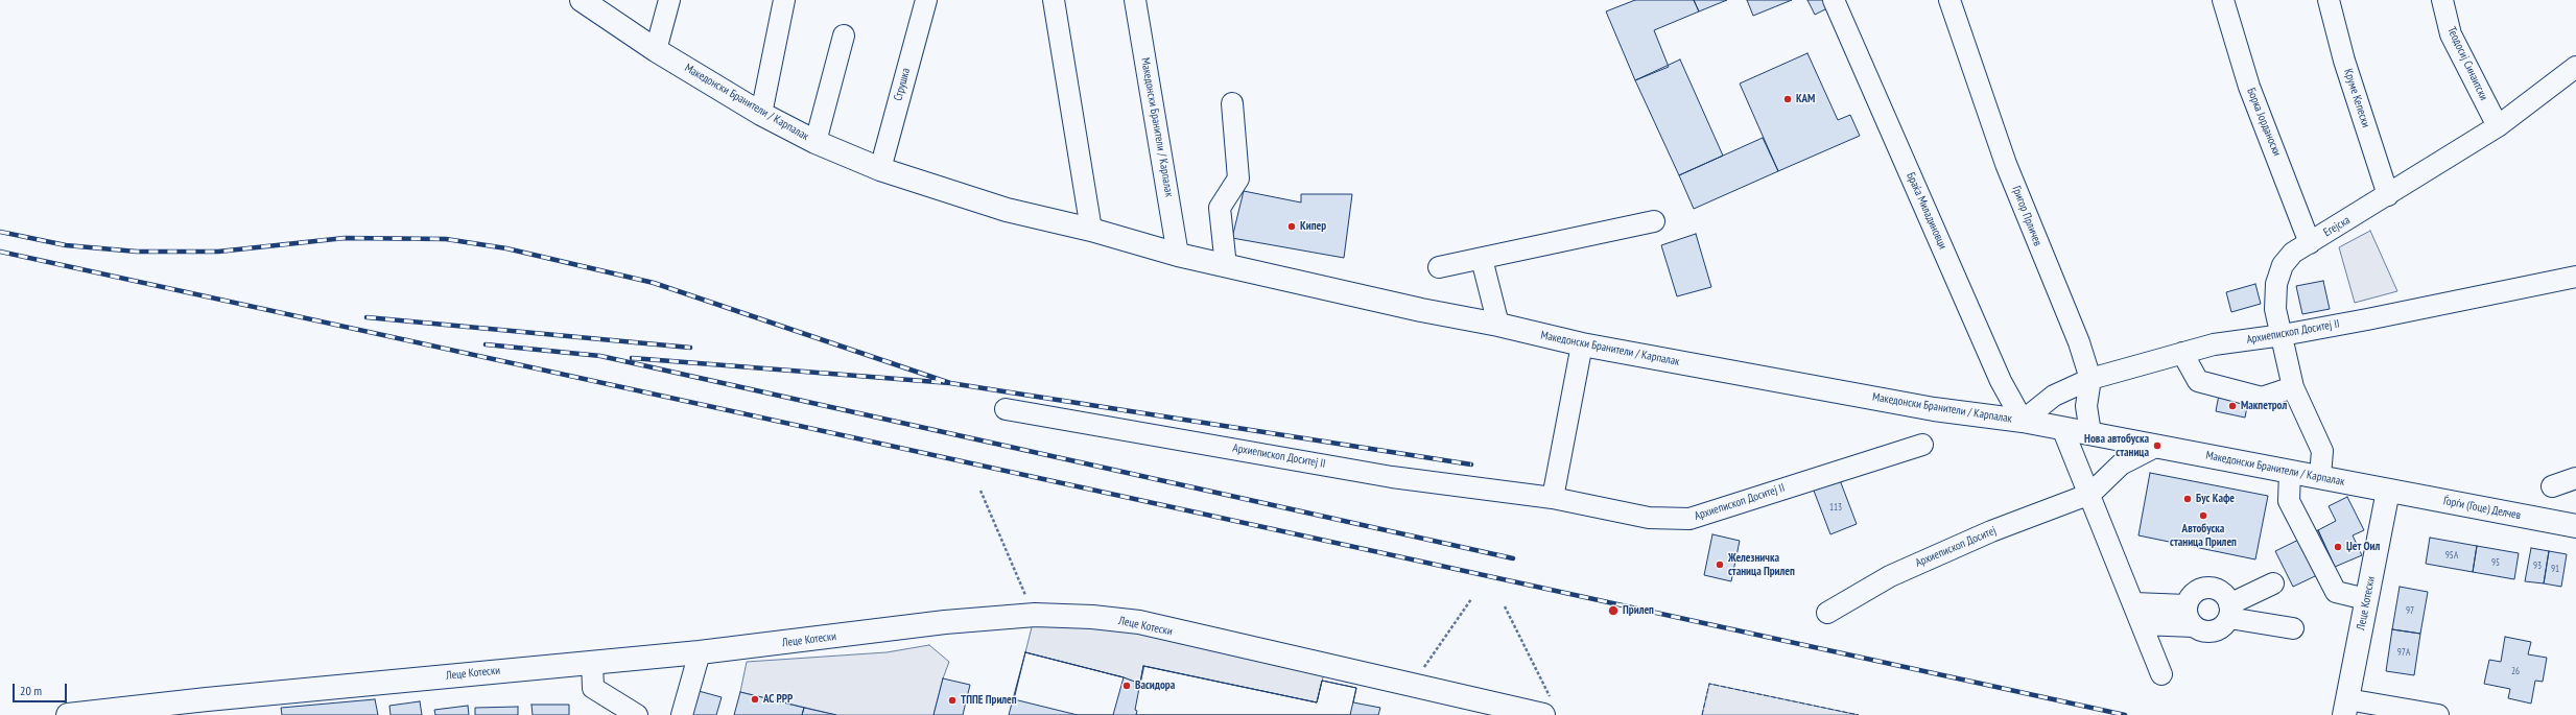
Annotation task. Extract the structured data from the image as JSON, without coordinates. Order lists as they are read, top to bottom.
{
  "streets": {
    "main road": ["Македонски Бранители / Карпалак", "Ѓорѓи (Гоце) Делчев", "Леце Котески"],
    "street": [
      "Теодосиј Синаитски",
      "Струшка",
      "Круме Кепески",
      "Борка Јорданоски",
      "Браќа Миладиновци",
      "Григор Прличев",
      "Егејска",
      "Архиепископ Доситеј II",
      "Архиепископ Доситеј"
    ]
  },
  "crossings": [
    ["Теодосиј Синаитски", "Егејска"],
    ["Струшка", "Македонски Бранители / Карпалак"],
    ["Круме Кепески", "Егејска"],
    ["Македонски Бранители / Карпалак", "Браќа Миладиновци"],
    ["Македонски Бранители / Карпалак", "Григор Прличев"],
    ["Македонски Бранители / Карпалак", "Егејска"],
    ["Македонски Бранители / Карпалак", "Архиепископ Доситеј II"],
    ["Македонски Бранители / Карпалак", "Ѓорѓи (Гоце) Делчев"],
    ["Македонски Бранители / Карпалак", "Архиепископ Доситеј"],
    ["Македонски Бранители / Карпалак", "Леце Котески"],
    ["Борка Јорданоски", "Егејска"],
    ["Браќа Миладиновци", "Архиепископ Доситеј II"],
    ["Григор Прличев", "Архиепископ Доситеј II"],
    ["Егејска", "Архиепископ Доситеј II"],
    ["Ѓорѓи (Гоце) Делчев", "Леце Котески"]
  ],
  "places": [
    "КАМ",
    "Кипер",
    "Макпетрол",
    "Нова автобуска станица",
    "Бус Кафе",
    "Автобуска станица Прилеп",
    "Џет Оил",
    "Железничка станица Прилеп",
    "Прилеп",
    "Васидора",
    "АС РРР",
    "ТППЕ Прилеп"
  ],
  "house_numbers": [
    "113",
    "95А",
    "95",
    "93",
    "91",
    "97",
    "97А",
    "26"
  ],
  "scale_bar": "20 m"
}
